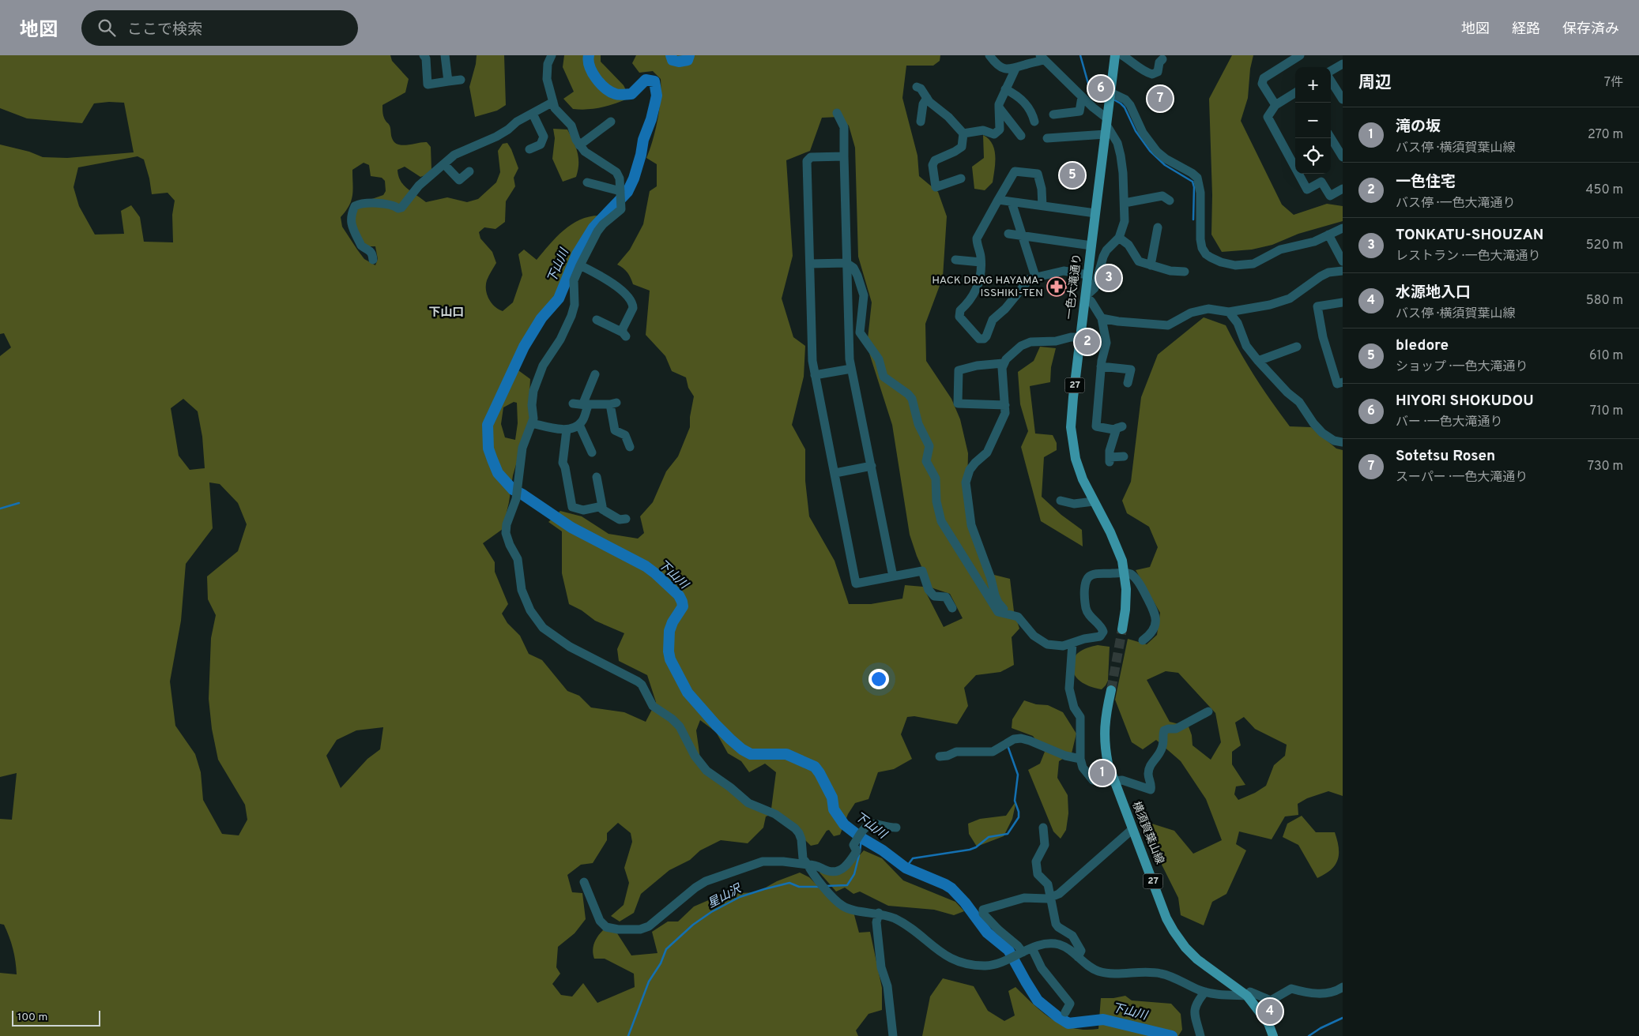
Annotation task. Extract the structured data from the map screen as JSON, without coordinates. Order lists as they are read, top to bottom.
{
  "streets": {
    "main road": ["一色大滝通り", "27", "横須賀葉山線"]
  },
  "districts": ["下山口"],
  "water": ["下山川", "星山沢"],
  "places": {
    "pharmacy": ["HACK DRAG HAYAMA- ISSHIKI-TEN"]
  },
  "scale_bar": "100 m",
  "page": {
    "header": "地図",
    "search": "ここで検索",
    "nav": ["地図", "経路", "保存済み"],
    "heading": ["周辺", "7件"],
    "map_buttons": ["+", "−"],
    "pins": [
      "6",
      "7",
      "5",
      "3",
      "2",
      "1",
      "4"
    ],
    "list": [
      {
        "mark": "1",
        "name": "滝の坂",
        "note": "バス停 · 横須賀葉山線",
        "value": "270 m"
      },
      {
        "mark": "2",
        "name": "一色住宅",
        "note": "バス停 · 一色大滝通り",
        "value": "450 m"
      },
      {
        "mark": "3",
        "name": "TONKATU-SHOUZAN",
        "note": "レストラン · 一色大滝通り",
        "value": "520 m"
      },
      {
        "mark": "4",
        "name": "水源地入口",
        "note": "バス停 · 横須賀葉山線",
        "value": "580 m"
      },
      {
        "mark": "5",
        "name": "bledore",
        "note": "ショップ · 一色大滝通り",
        "value": "610 m"
      },
      {
        "mark": "6",
        "name": "HIYORI SHOKUDOU",
        "note": "バー · 一色大滝通り",
        "value": "710 m"
      },
      {
        "mark": "7",
        "name": "Sotetsu Rosen",
        "note": "スーパー · 一色大滝通り",
        "value": "730 m"
      }
    ],
    "scale": "100 m"
  }
}
